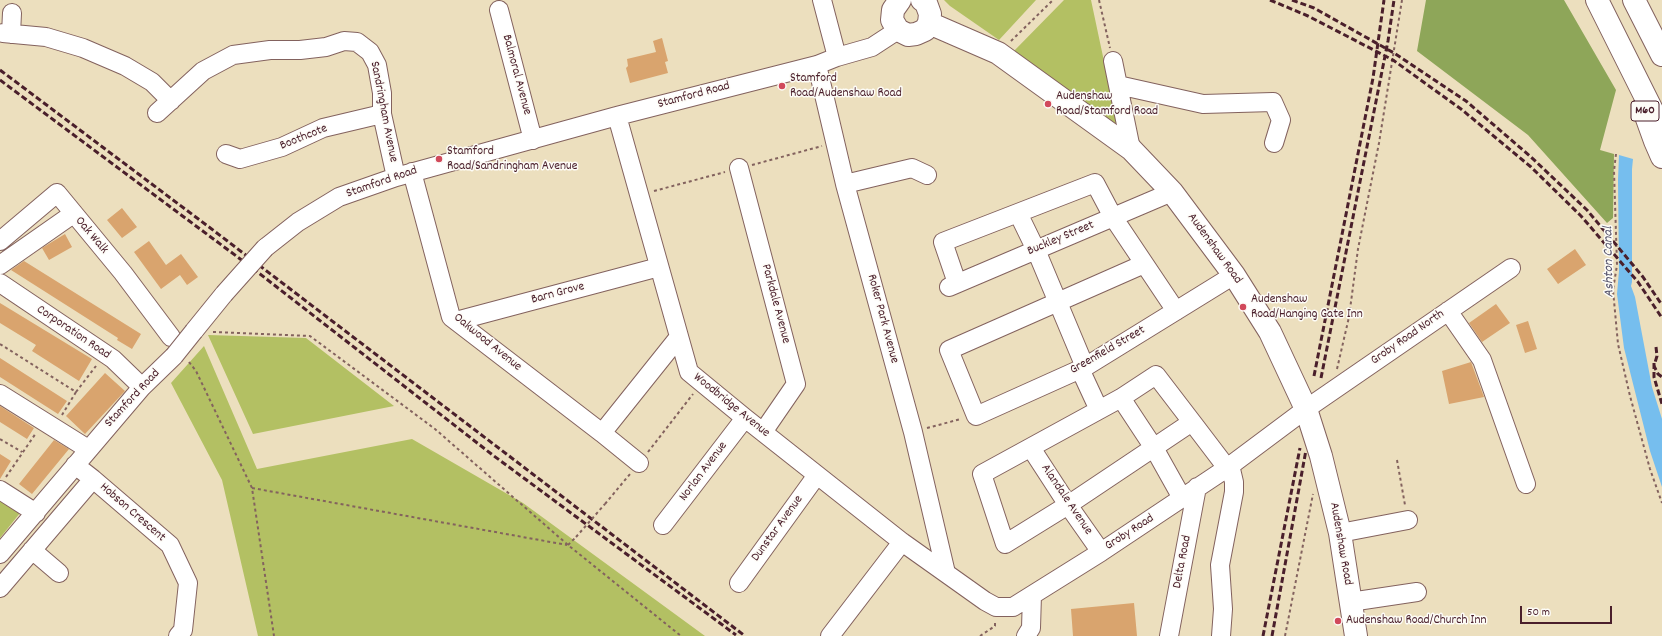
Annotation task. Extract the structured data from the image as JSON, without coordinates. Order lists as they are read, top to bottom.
{
  "streets": {
    "main road": ["M60", "Audenshaw Road"],
    "street": [
      "Balmoral Avenue",
      "Stamford Road",
      "Sandringham Avenue",
      "Boothcote",
      "Oak Walk",
      "Buckley Street",
      "Barn Grove",
      "Parkdale Avenue",
      "Roker Park Avenue",
      "Corporation Road",
      "Groby Road North",
      "Oakwood Avenue",
      "Greenfield Street",
      "Woodbridge Avenue",
      "Norlan Avenue",
      "Alandale Avenue",
      "Hobson Crescent",
      "Dunstar Avenue",
      "Groby Road",
      "Delta Road"
    ]
  },
  "crossings": [
    ["Balmoral Avenue", "Stamford Road"],
    ["Stamford Road", "Sandringham Avenue"],
    ["Stamford Road", "Roker Park Avenue"],
    ["Stamford Road", "Corporation Road"],
    ["Stamford Road", "Oakwood Avenue"],
    ["Stamford Road", "Woodbridge Avenue"],
    ["Stamford Road", "Hobson Crescent"],
    ["Sandringham Avenue", "Boothcote"],
    ["Sandringham Avenue", "Oakwood Avenue"],
    ["Buckley Street", "Audenshaw Road"],
    ["Audenshaw Road", "Groby Road North"],
    ["Audenshaw Road", "Greenfield Street"],
    ["Audenshaw Road", "Groby Road"],
    ["Barn Grove", "Oakwood Avenue"],
    ["Barn Grove", "Woodbridge Avenue"],
    ["Parkdale Avenue", "Woodbridge Avenue"],
    ["Roker Park Avenue", "Woodbridge Avenue"],
    ["Groby Road North", "Groby Road"],
    ["Woodbridge Avenue", "Norlan Avenue"],
    ["Woodbridge Avenue", "Dunstar Avenue"],
    ["Alandale Avenue", "Groby Road"],
    ["Groby Road", "Delta Road"]
  ],
  "water": ["Ashton Canal"],
  "places": [
    "Stamford Road/Audenshaw Road",
    "Audenshaw Road/Stamford Road",
    "Stamford Road/Sandringham Avenue",
    "Audenshaw Road/Hanging Gate Inn",
    "Audenshaw Road/Church Inn"
  ],
  "scale_bar": "50 m"
}
